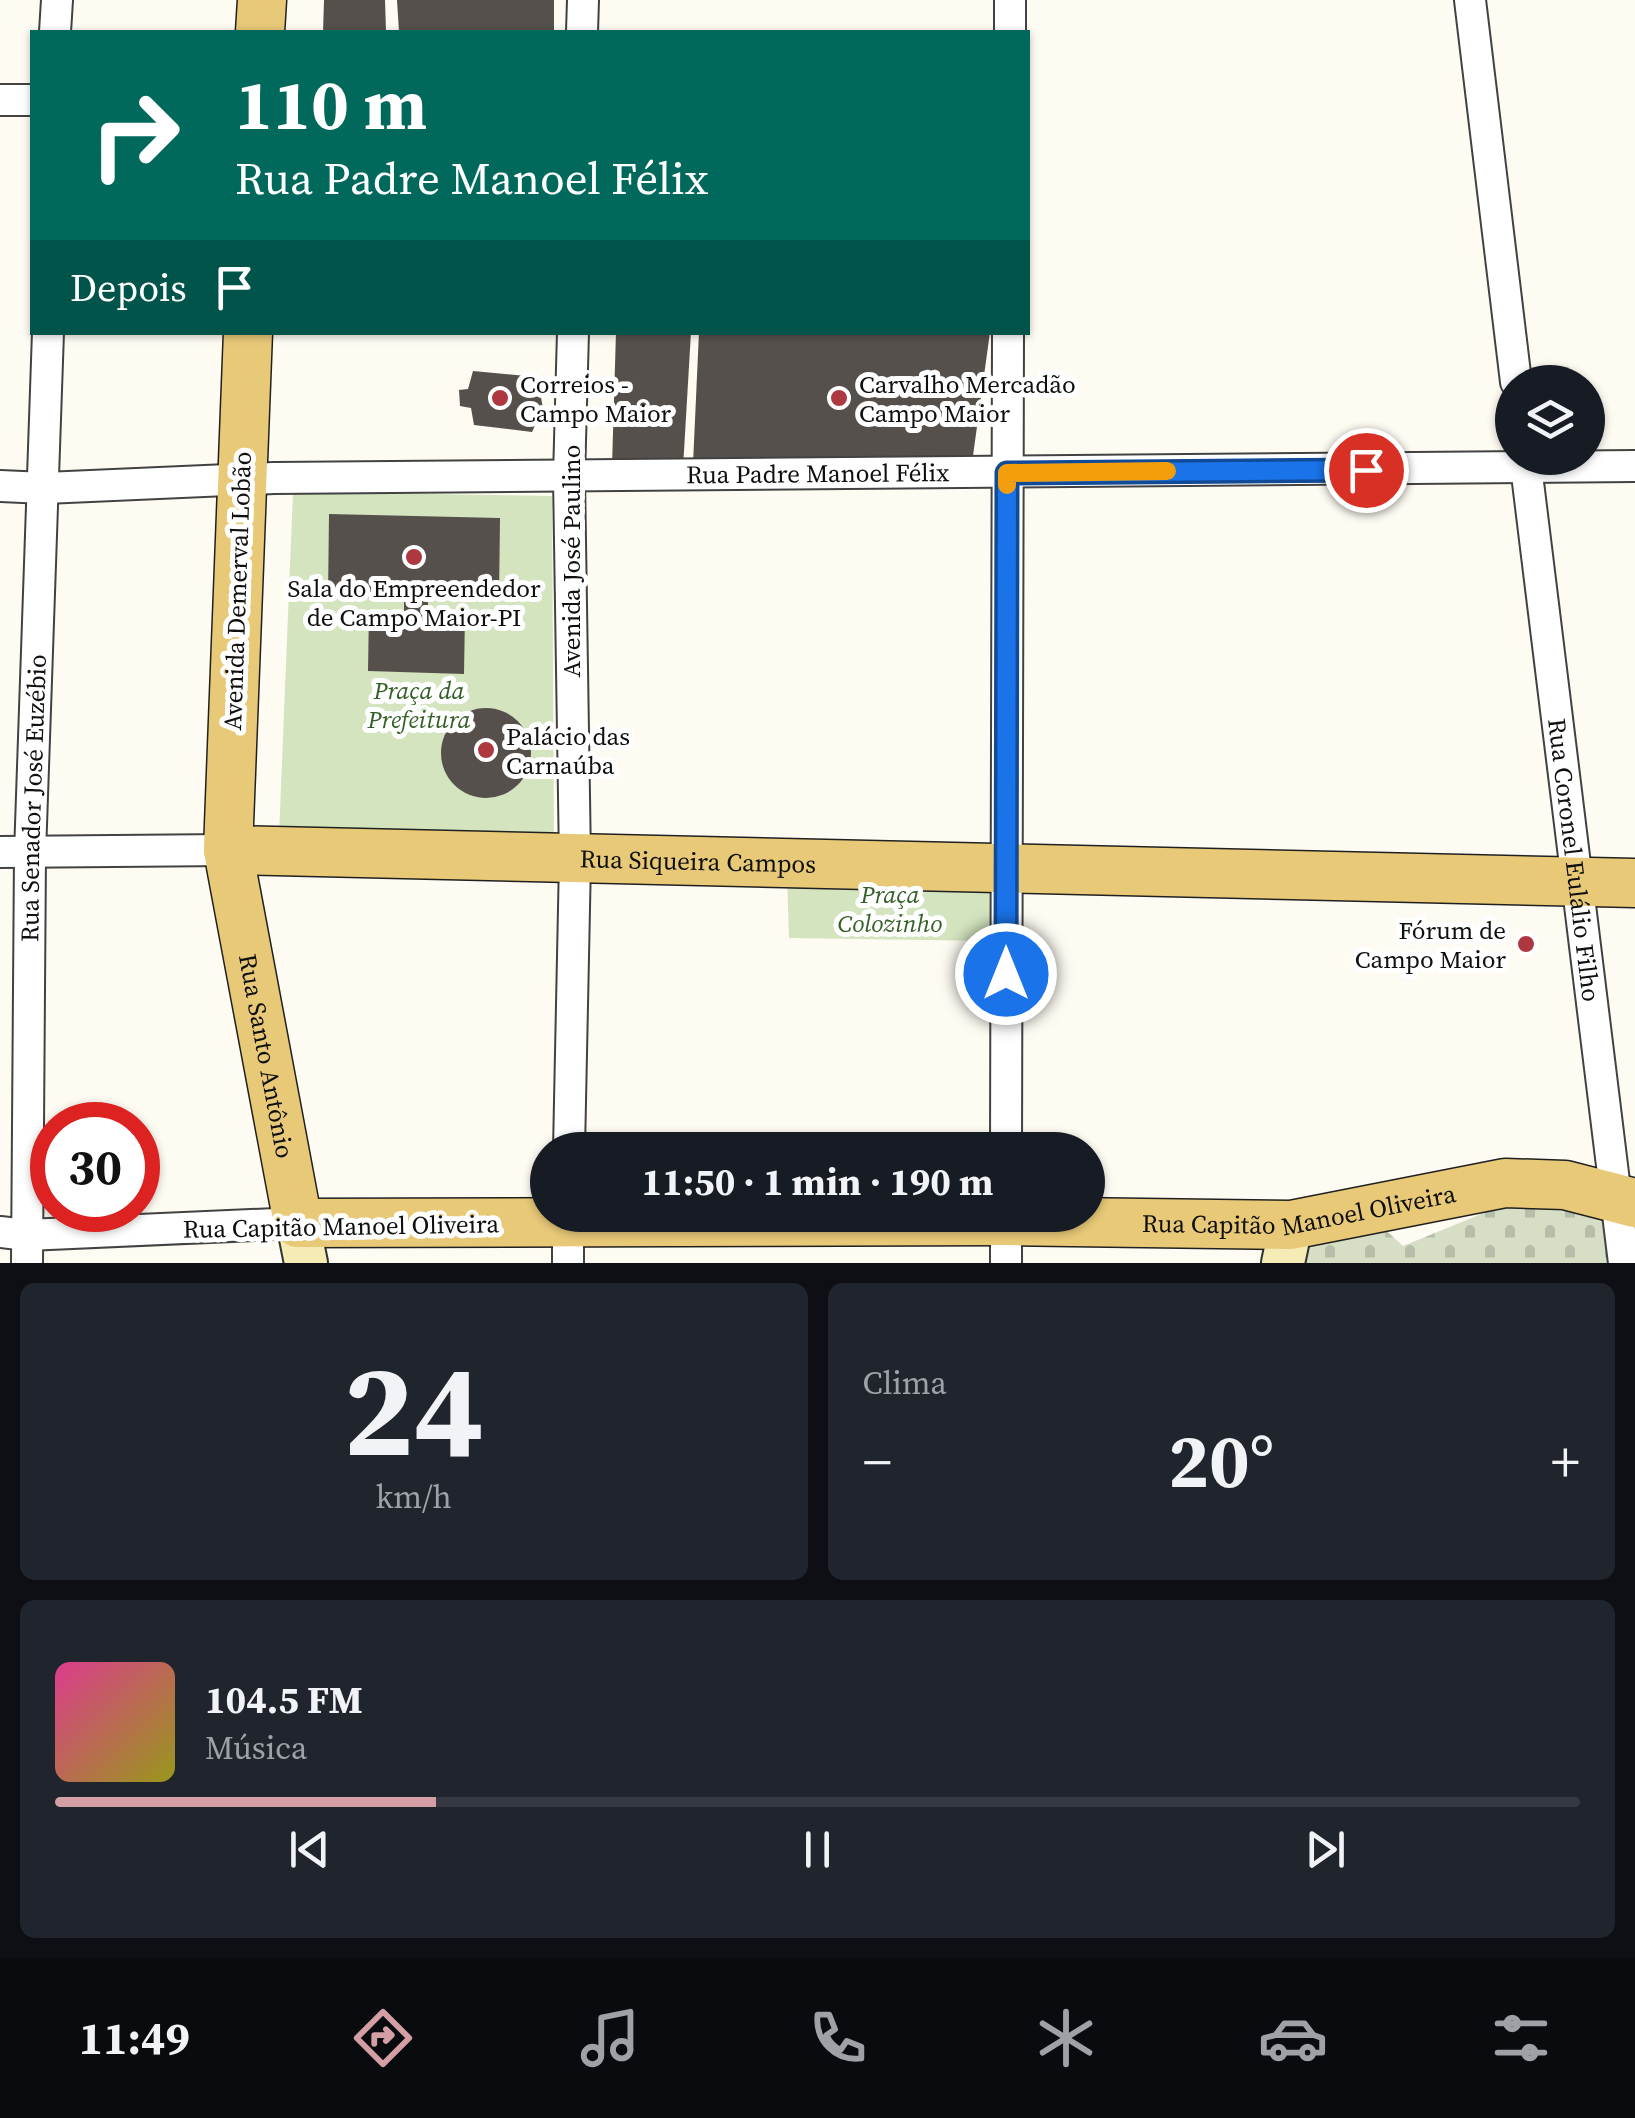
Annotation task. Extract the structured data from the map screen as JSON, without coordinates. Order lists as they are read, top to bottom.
{
  "streets": {
    "main road": [
      "Avenida Demerval Lobão",
      "Rua Siqueira Campos",
      "Rua Santo Antônio",
      "Rua Capitão Manoel Oliveira"
    ],
    "street": [
      "Rua Padre Manoel Félix",
      "Avenida José Paulino",
      "Rua Senador José Euzébio",
      "Rua Coronel Eulálio Filho"
    ]
  },
  "crossings": [
    ["Rua Padre Manoel Félix", "Avenida José Paulino"],
    ["Rua Padre Manoel Félix", "Avenida Demerval Lobão"],
    ["Rua Padre Manoel Félix", "Rua Senador José Euzébio"],
    ["Avenida José Paulino", "Rua Siqueira Campos"],
    ["Avenida Demerval Lobão", "Rua Siqueira Campos"],
    ["Avenida Demerval Lobão", "Rua Santo Antônio"],
    ["Rua Senador José Euzébio", "Rua Siqueira Campos"],
    ["Rua Senador José Euzébio", "Rua Capitão Manoel Oliveira"],
    ["Rua Coronel Eulálio Filho", "Rua Siqueira Campos"],
    ["Rua Coronel Eulálio Filho", "Rua Capitão Manoel Oliveira"],
    ["Rua Siqueira Campos", "Rua Santo Antônio"],
    ["Rua Santo Antônio", "Rua Capitão Manoel Oliveira"]
  ],
  "parks": ["Praça da Prefeitura", "Praça Colozinho"],
  "places": [
    "Correios - Campo Maior",
    "Carvalho Mercadão Campo Maior",
    "Sala do Empreendedor de Campo Maior-PI",
    "Palácio das Carnaúba",
    "Fórum de Campo Maior"
  ],
  "page": {
    "turn": ["110 m", "Rua Padre Manoel Félix"],
    "then": "Depois",
    "limit": "30",
    "trip": "11:50 · 1 min · 190 m",
    "tile": [
      ["24", "km/h"],
      "Clima"
    ],
    "heat": ["−", "20°", "+"],
    "song": ["104.5 FM", "Música"],
    "tabs": "11:49"
  }
}
